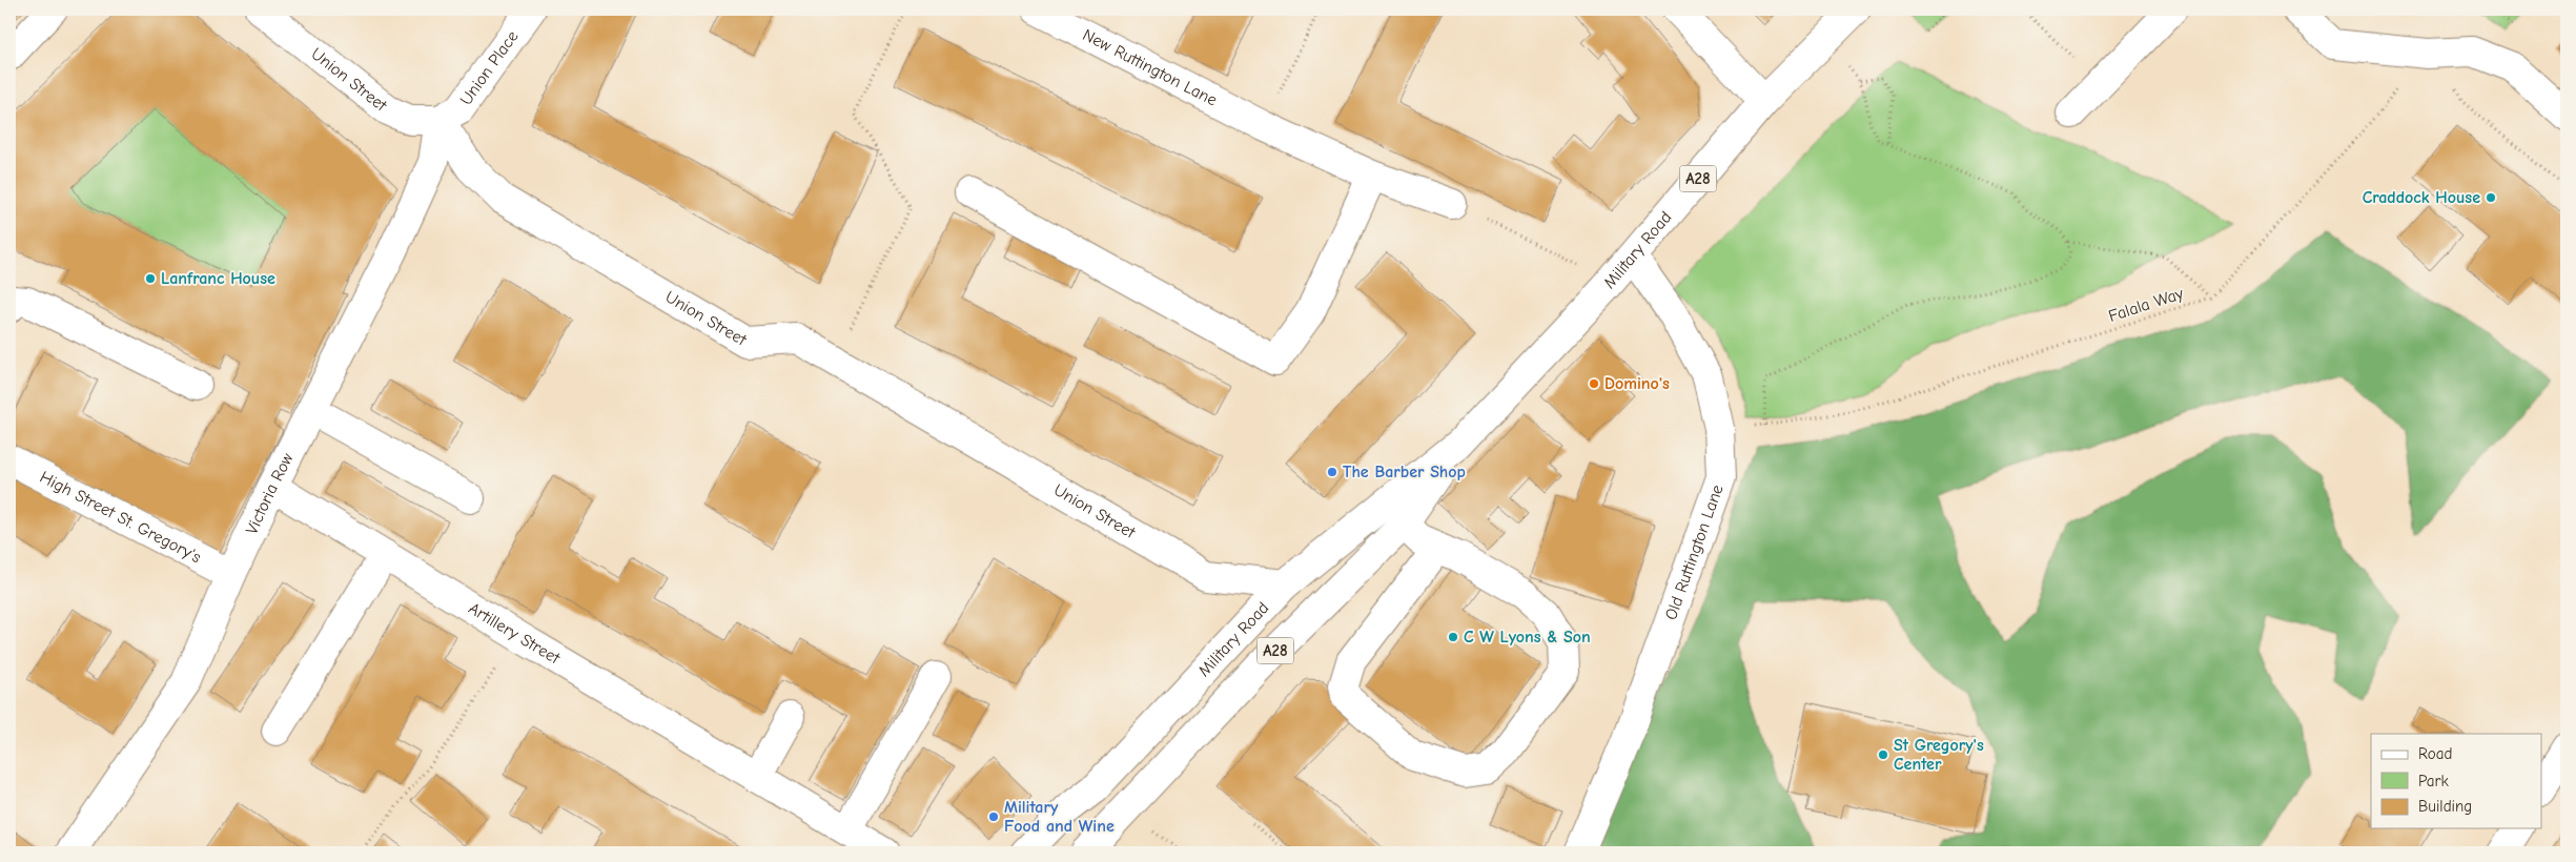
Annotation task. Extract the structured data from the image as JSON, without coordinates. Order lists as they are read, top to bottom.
{
  "streets": {
    "main road": [
      "Union Place",
      "New Ruttington Lane",
      "Union Street",
      "A28",
      "Military Road",
      "Victoria Row",
      "High Street St. Gregory's",
      "Old Ruttington Lane",
      "Artillery Street"
    ],
    "path": ["Falala Way"]
  },
  "crossings": [
    ["Union Place", "Union Street"],
    ["Union Place", "Victoria Row"],
    ["Union Street", "Military Road"],
    ["Union Street", "Victoria Row"],
    ["Military Road", "Old Ruttington Lane"],
    ["Falala Way", "Old Ruttington Lane"],
    ["Victoria Row", "High Street St. Gregory's"],
    ["Victoria Row", "Artillery Street"]
  ],
  "places": [
    "Craddock House",
    "Lanfranc House",
    "Domino's",
    "The Barber Shop",
    "C W Lyons & Son",
    "St Gregory's Center",
    "Military Food and Wine"
  ],
  "legend": ["Road", "Park", "Building"]
}
